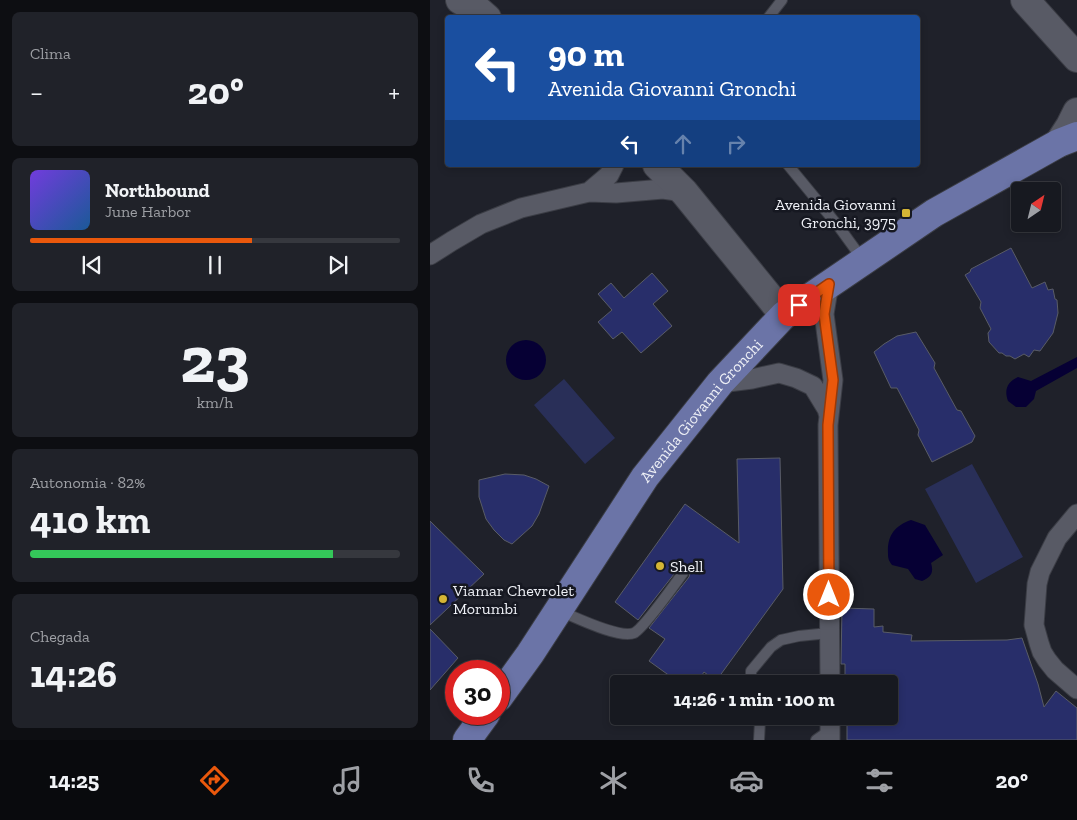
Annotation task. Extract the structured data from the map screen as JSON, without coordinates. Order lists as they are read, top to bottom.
{
  "streets": {
    "main road": ["Avenida Giovanni Gronchi"]
  },
  "places": {
    "transit": ["Avenida Giovanni Gronchi, 3975"],
    "other": ["Shell", "Viamar Chevrolet Morumbi"]
  },
  "north": "top right",
  "page": {
    "tile": [
      "Clima",
      ["23", "km/h"],
      ["Autonomia · 82%", "410 km"],
      ["Chegada", "14:26"]
    ],
    "turn": ["90 m", "Avenida Giovanni Gronchi"],
    "heat": ["−", "20°", "+"],
    "song": ["Northbound", "June Harbor"],
    "limit": "30",
    "trip": "14:26 · 1 min · 100 m",
    "tabs": ["14:25", "20°"]
  }
}
